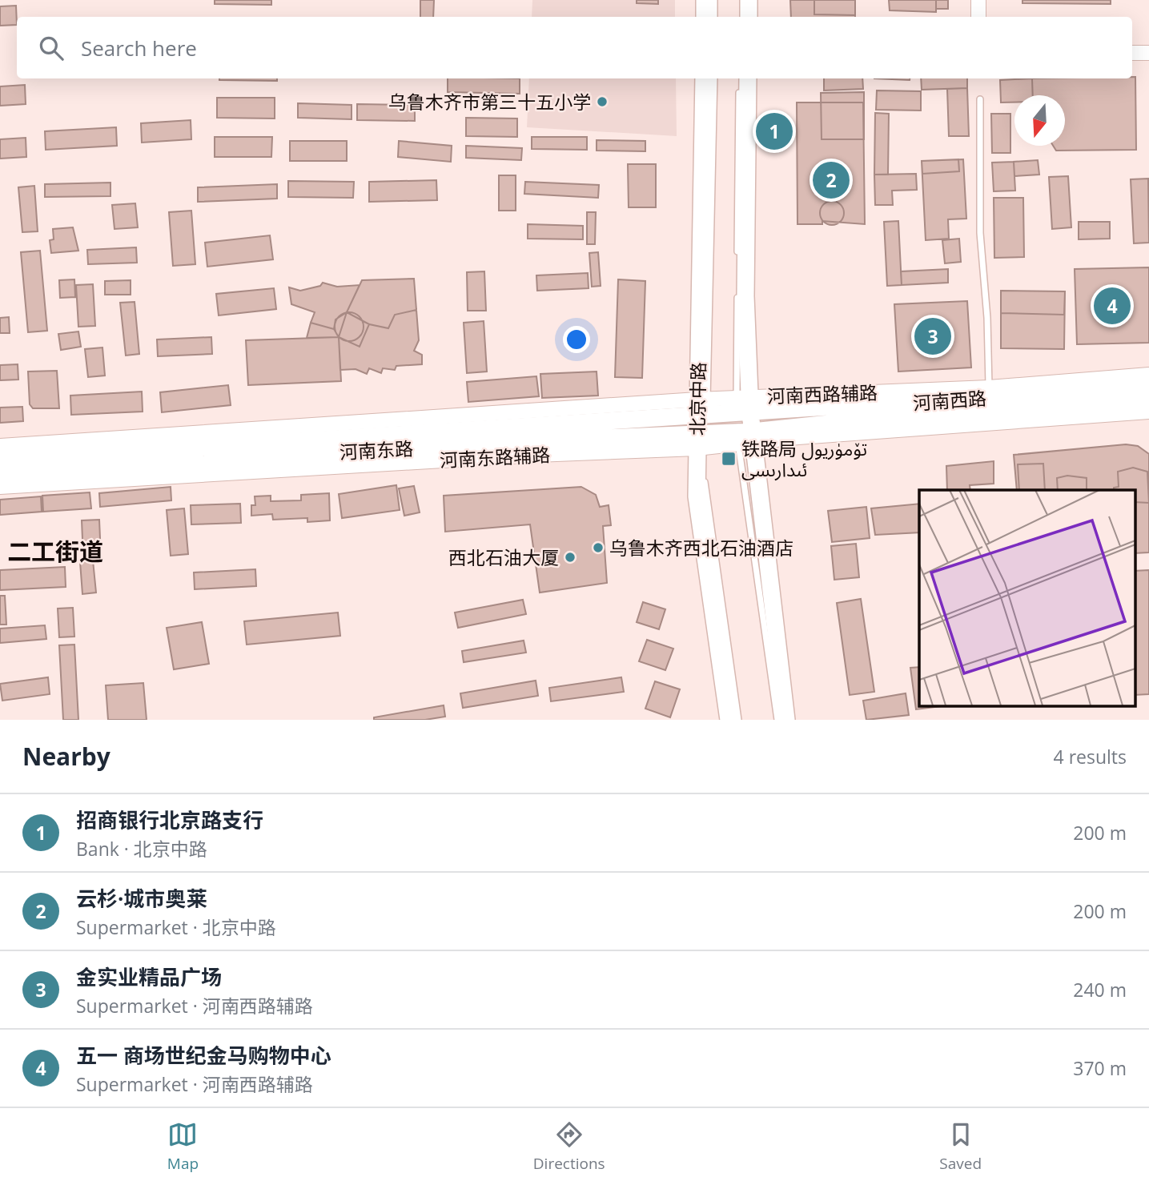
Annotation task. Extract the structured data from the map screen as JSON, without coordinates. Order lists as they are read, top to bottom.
{
  "streets": {
    "main road": ["北京中路", "河南西路", "河南东路"],
    "street": ["河南东路辅路"]
  },
  "crossings": [
    ["北京中路", "河南东路"],
    ["北京中路", "河南东路辅路"],
    ["河南西路", "河南东路"],
    ["河南东路", "河南东路辅路"]
  ],
  "districts": ["二工街道"],
  "places": {
    "other": ["乌鲁木齐市第三十五小学", "乌鲁木齐西北石油酒店", "西北石油大厦"],
    "transit": ["铁路局 تۆمۈريول ئىدارىسى"]
  },
  "north": "bottom",
  "page": {
    "search": "Search here",
    "pins": [
      "1",
      "2",
      "4",
      "3"
    ],
    "heading": ["Nearby", "4 results"],
    "list": [
      {
        "mark": "1",
        "name": "招商银行北京路支行",
        "note": "Bank · 北京中路",
        "value": "200 m"
      },
      {
        "mark": "2",
        "name": "云杉·城市奥莱",
        "note": "Supermarket · 北京中路",
        "value": "200 m"
      },
      {
        "mark": "3",
        "name": "金实业精品广场",
        "note": "Supermarket · 河南西路辅路",
        "value": "240 m"
      },
      {
        "mark": "4",
        "name": "五一 商场世纪金马购物中心",
        "note": "Supermarket · 河南西路辅路",
        "value": "370 m"
      }
    ],
    "nav": ["Map", "Directions", "Saved"]
  }
}
